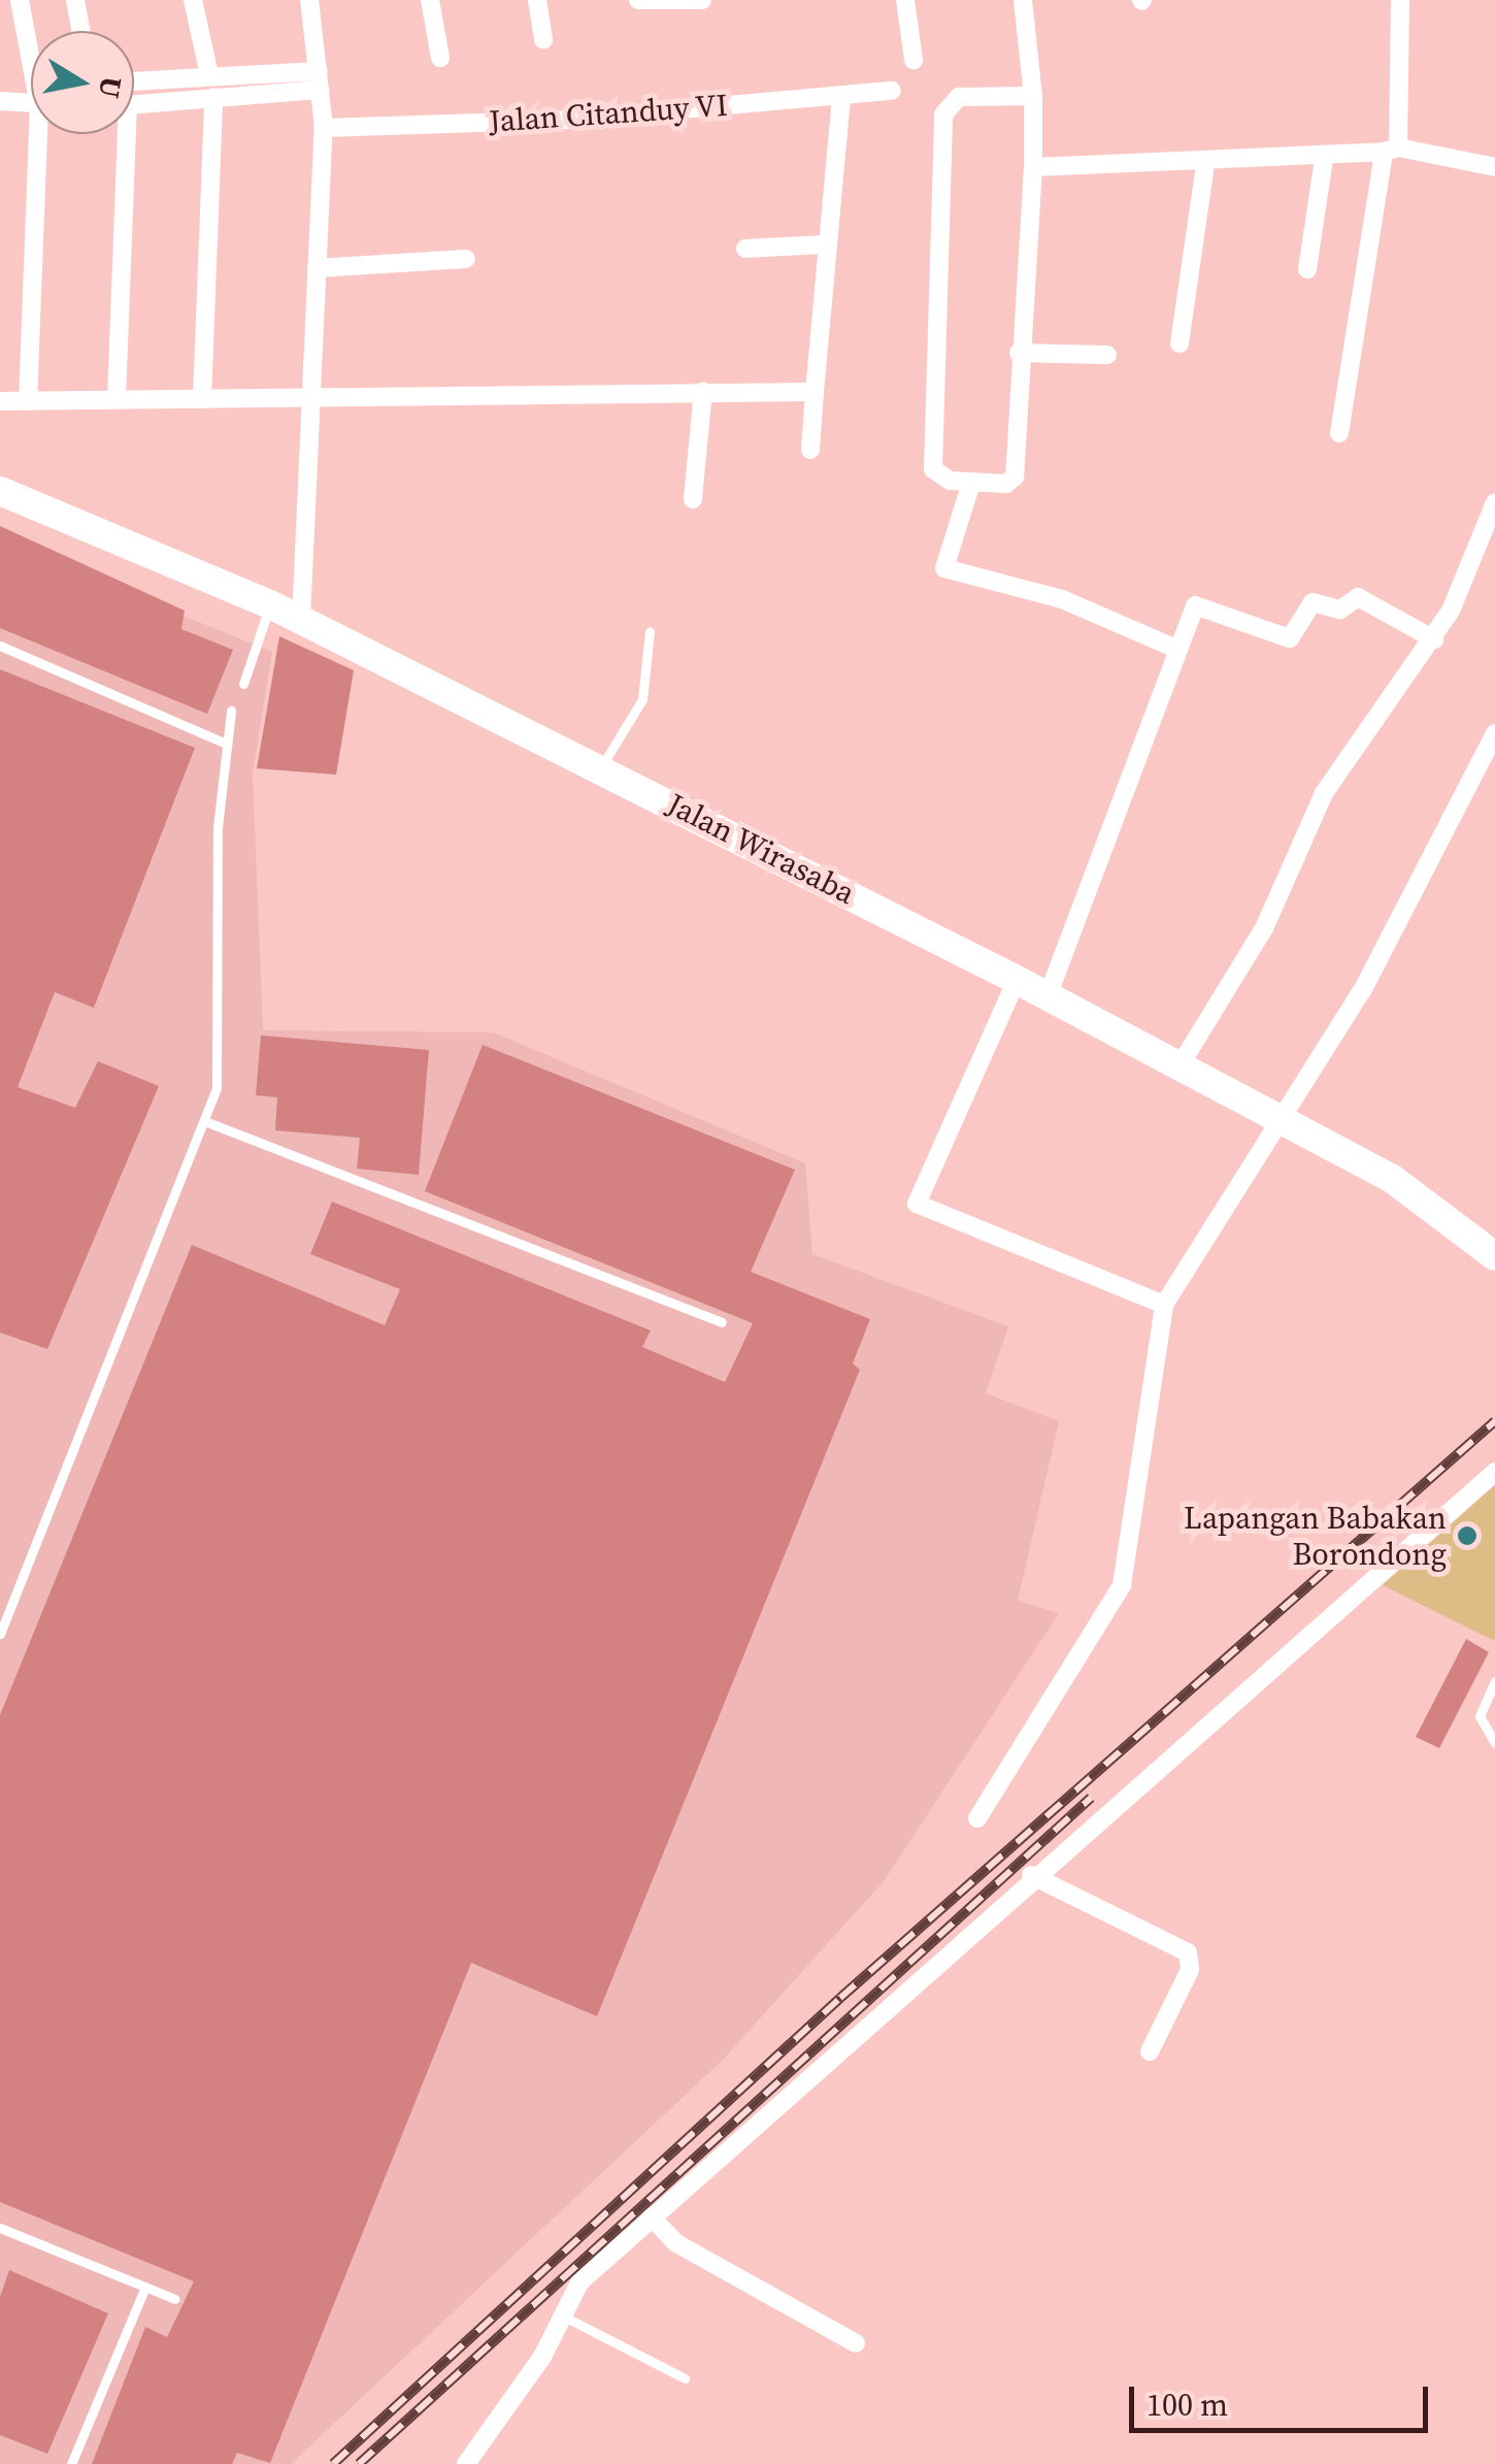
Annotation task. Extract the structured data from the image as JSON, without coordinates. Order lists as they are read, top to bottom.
{
  "streets": {
    "main road": ["Jalan Wirasaba"],
    "street": ["Jalan Citanduy VI"]
  },
  "places": ["Lapangan Babakan Borondong"],
  "scale_bar": "100 m",
  "north": "right"
}
